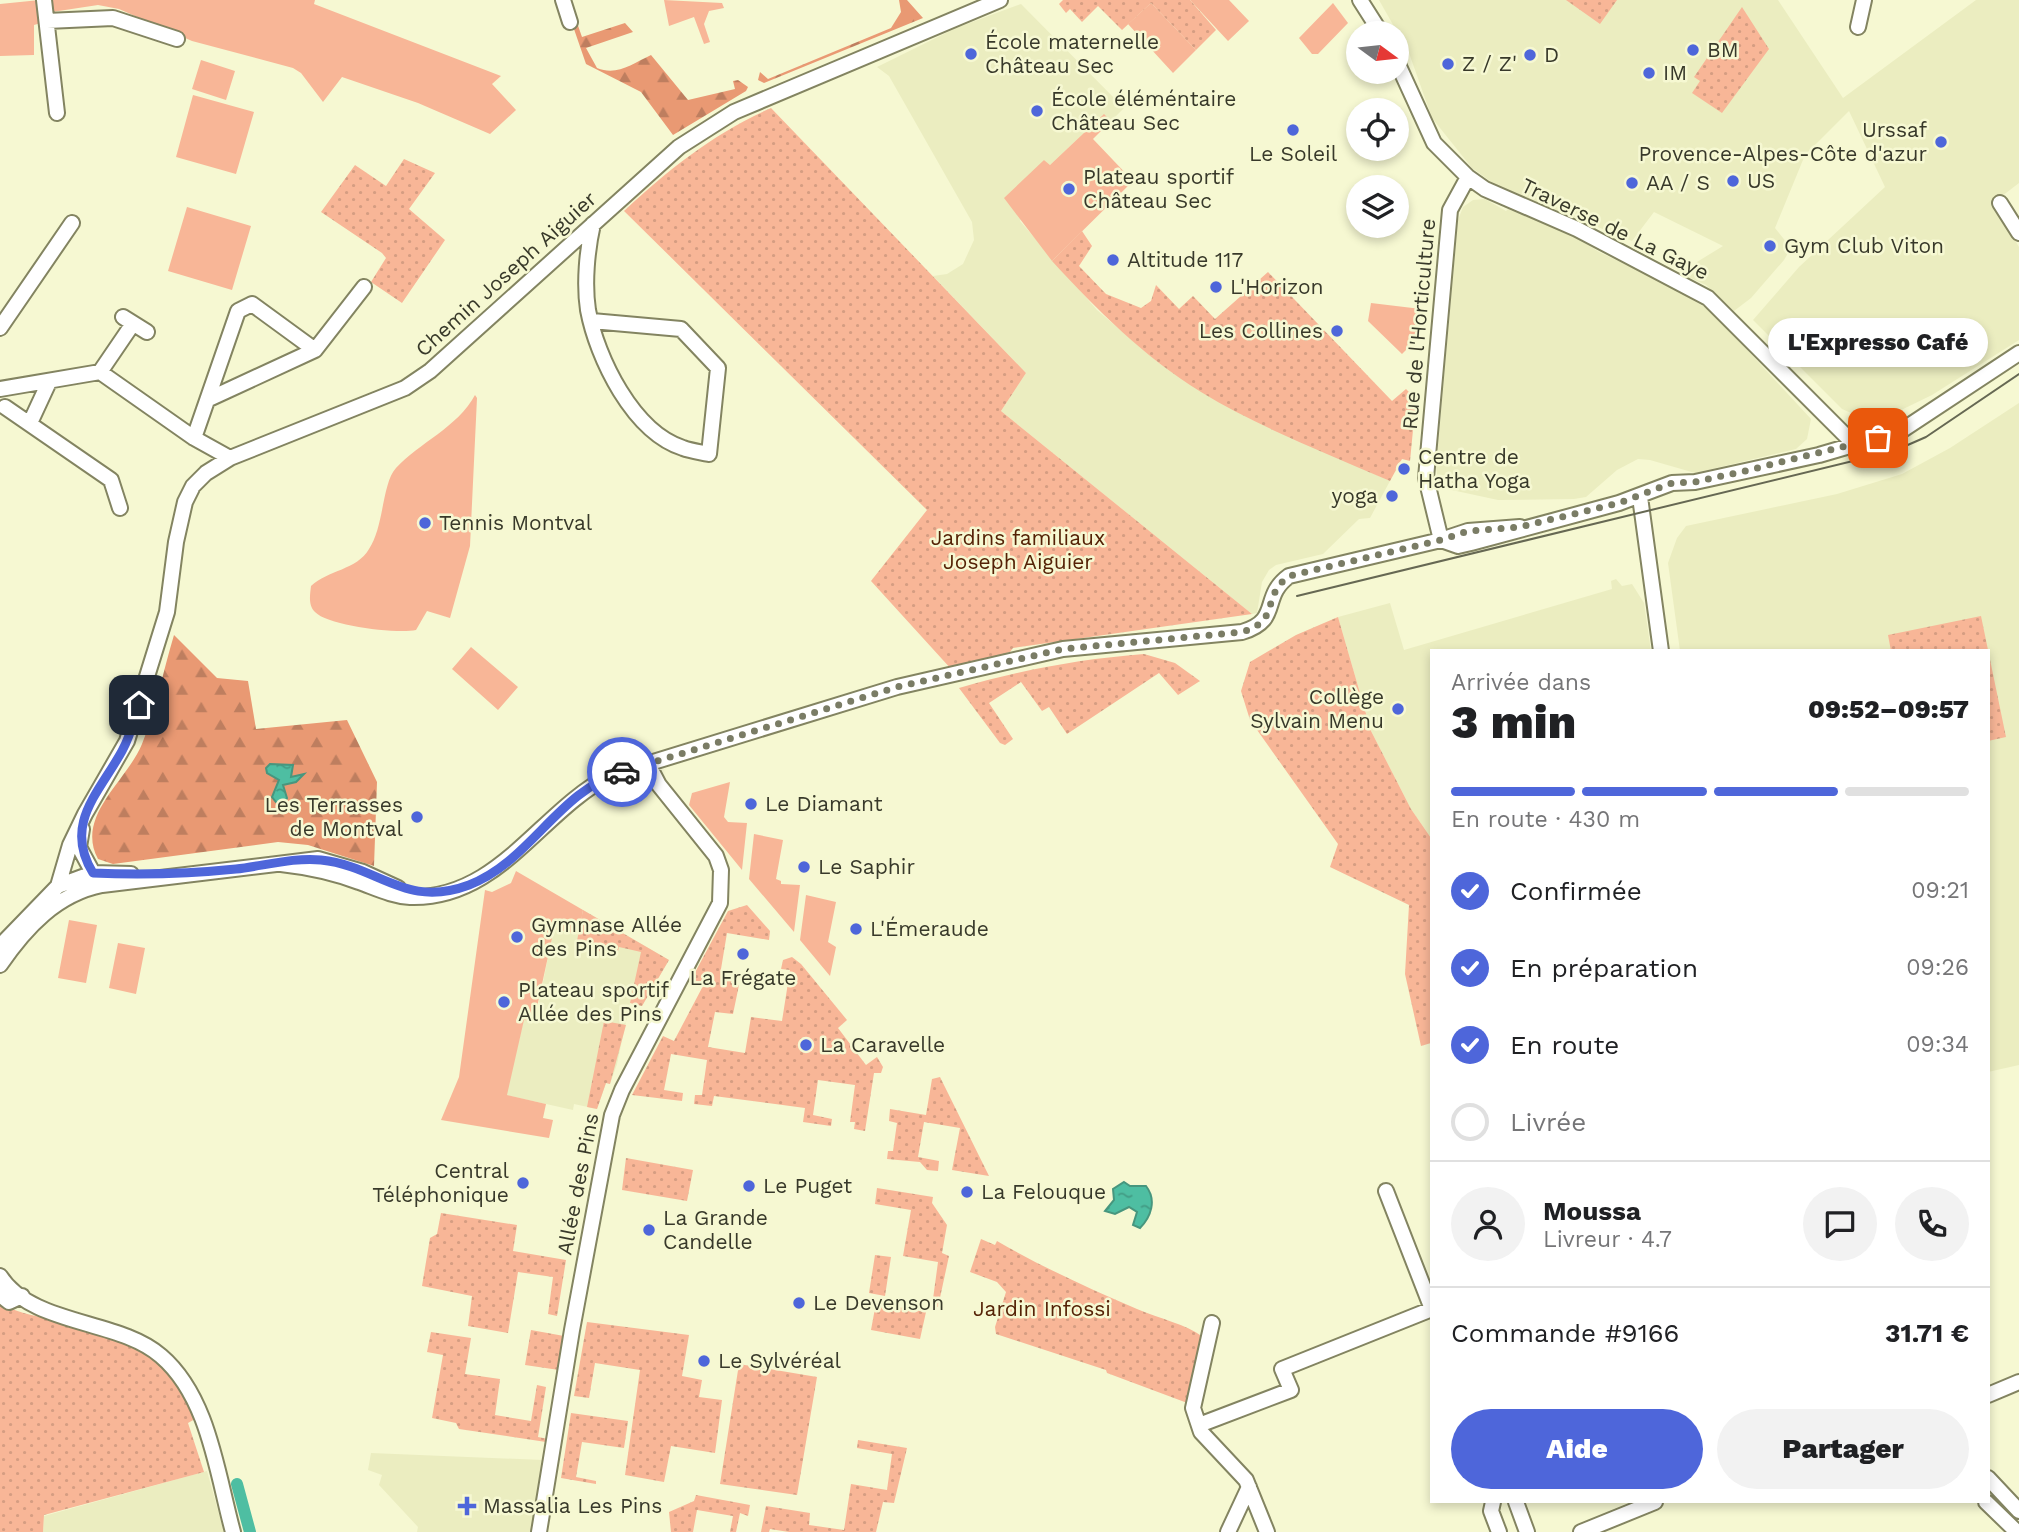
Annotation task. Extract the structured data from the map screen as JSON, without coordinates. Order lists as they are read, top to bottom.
{
  "streets": {
    "street": [
      "Traverse de La Gaye",
      "Chemin Joseph Aiguier",
      "Rue de l'Horticulture",
      "Allée des Pins"
    ]
  },
  "crossings": [
    ["Traverse de La Gaye", "Rue de l'Horticulture"]
  ],
  "parks": ["Jardins familiaux Joseph Aiguier", "Jardin Infossi"],
  "places": {
    "other": [
      "BM",
      "École maternelle Château Sec",
      "D",
      "Z / Z'",
      "IM",
      "École éléméntaire Château Sec",
      "Le Soleil",
      "Urssaf Provence-Alpes-Côte d'azur",
      "US",
      "AA / S",
      "Plateau sportif Château Sec",
      "Gym Club Viton",
      "Altitude 117",
      "L'Horizon",
      "Les Collines",
      "L'Expresso Café",
      "Centre de Hatha Yoga",
      "yoga",
      "Tennis Montval",
      "Collège Sylvain Menu",
      "Le Diamant",
      "Les Terrasses de Montval",
      "Le Saphir",
      "L'Émeraude",
      "Gymnase Allée des Pins",
      "La Frégate",
      "Plateau sportif Allée des Pins",
      "La Caravelle",
      "Central Téléphonique",
      "Le Puget",
      "La Felouque",
      "La Grande Candelle",
      "Le Devenson",
      "Le Sylvéréal"
    ],
    "health": ["Massalia Les Pins"]
  },
  "north": "right",
  "page": {
    "bubble": "L'Expresso Café",
    "heading": ["3 min", "Arrivée dans", "09:52–09:57"],
    "panel": [
      "Moussa",
      "Livreur · 4.7",
      "Commande #9166",
      "31.71 €"
    ],
    "bar": "En route · 430 m",
    "list": [
      ["Confirmée", "09:21"],
      ["En préparation", "09:26"],
      ["En route", "09:34"],
      "Livrée"
    ],
    "buttons": ["Aide", "Partager"]
  }
}
